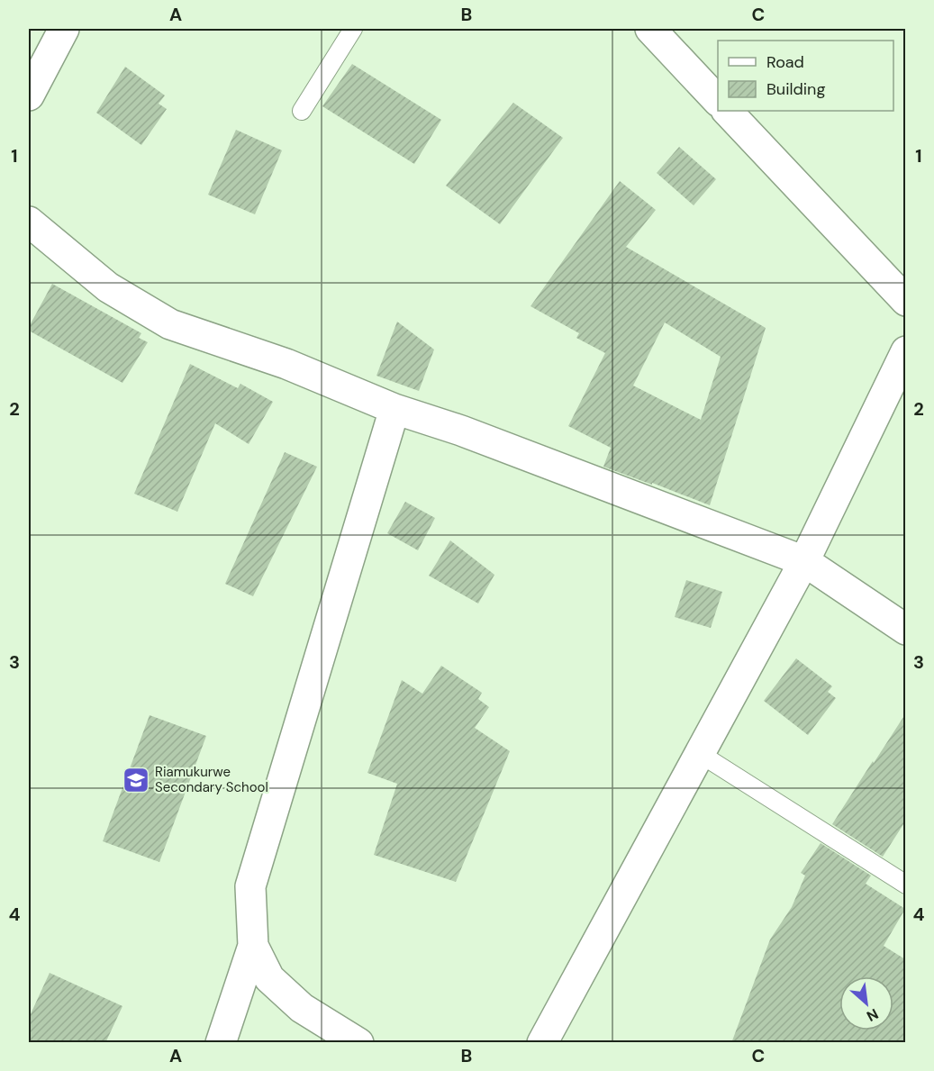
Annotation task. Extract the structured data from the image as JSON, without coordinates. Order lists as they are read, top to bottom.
{
  "places": {
    "school or university": ["Riamukurwe Secondary School"]
  },
  "legend": ["Road", "Building"],
  "north": "bottom right",
  "grid": {
    "columns": ["A", "B", "C"],
    "rows": [
      "1",
      "2",
      "3",
      "4"
    ]
  }
}
